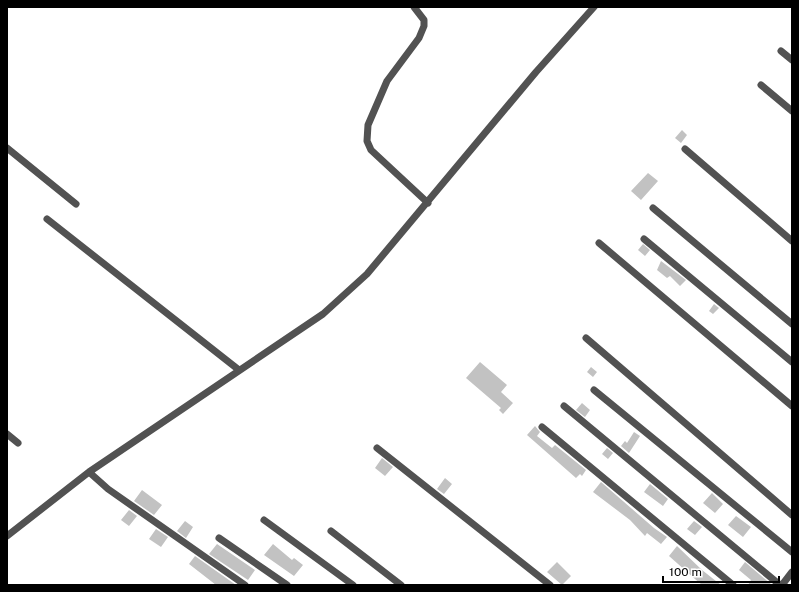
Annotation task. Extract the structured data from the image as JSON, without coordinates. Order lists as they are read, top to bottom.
{
  "scale_bar": "100 m"
}
